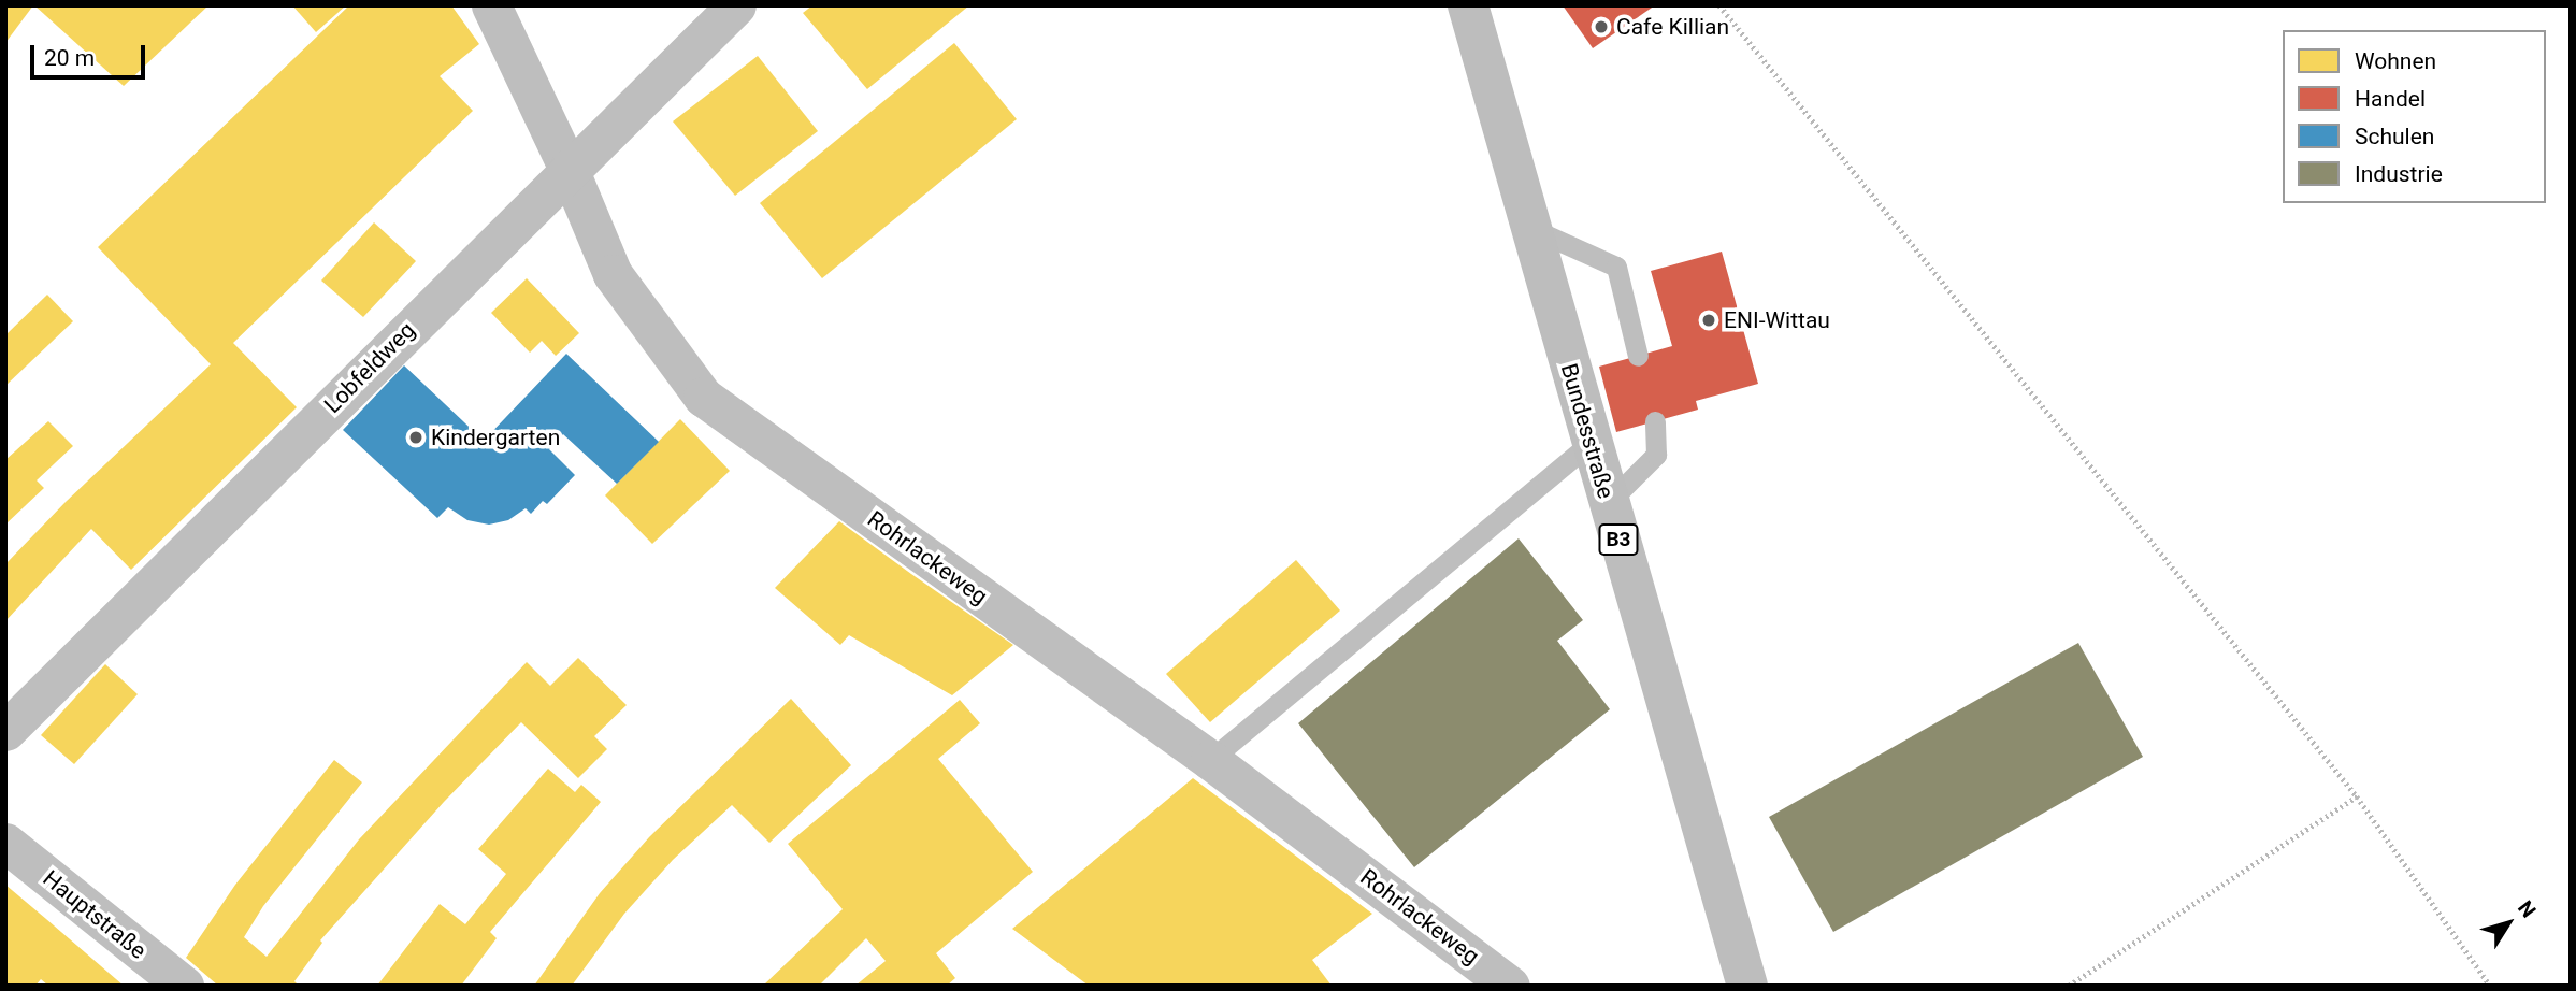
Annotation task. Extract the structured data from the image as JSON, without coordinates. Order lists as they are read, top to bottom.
{
  "streets": {
    "main road": ["Bundesstraße", "B3"],
    "street": ["Lobfeldweg", "Rohrlackeweg", "Hauptstraße"]
  },
  "crossings": [
    ["Lobfeldweg", "Rohrlackeweg"]
  ],
  "places": ["Cafe Killian", "ENI-Wittau", "Kindergarten"],
  "legend": [
    "Wohnen",
    "Handel",
    "Schulen",
    "Industrie"
  ],
  "scale_bar": "20 m",
  "north": "top right"
}
